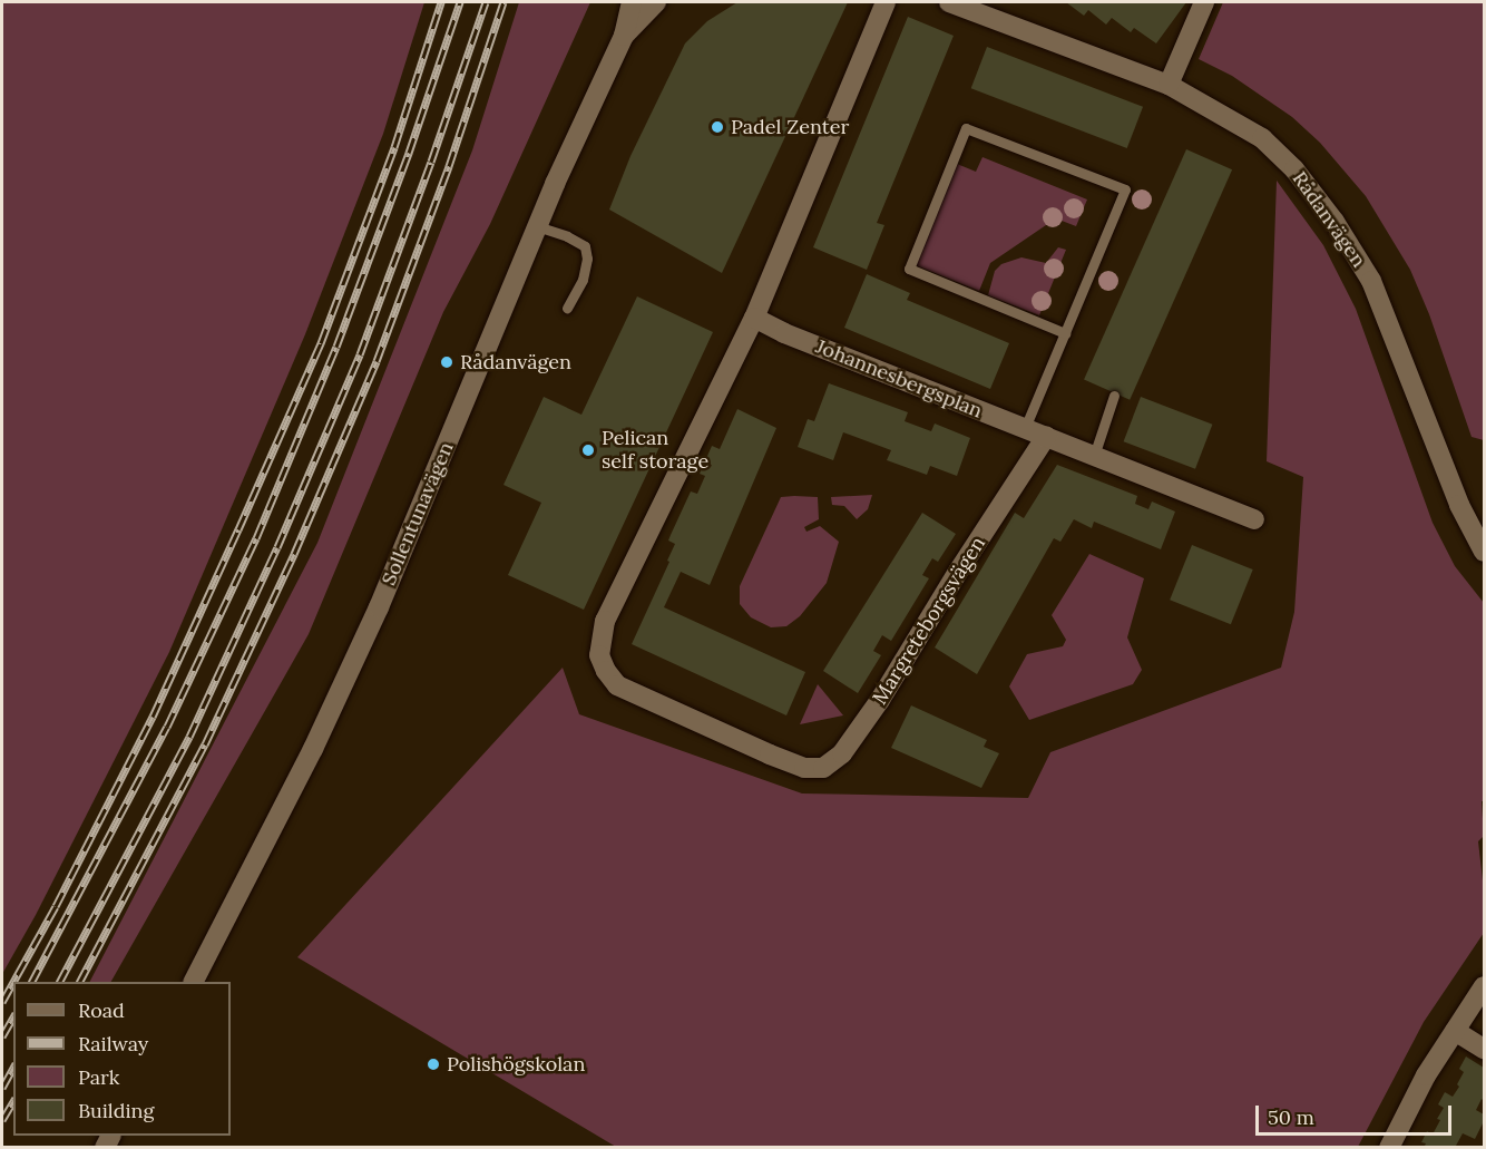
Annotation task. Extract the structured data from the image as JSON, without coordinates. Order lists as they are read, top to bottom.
{
  "streets": {
    "street": [
      "Rådanvägen",
      "Johannesbergsplan",
      "Sollentunavägen",
      "Margreteborgsvägen"
    ]
  },
  "crossings": [
    ["Johannesbergsplan", "Margreteborgsvägen"]
  ],
  "places": [
    "Padel Zenter",
    "Rådanvägen",
    "Pelican self storage",
    "Polishögskolan"
  ],
  "legend": [
    "Road",
    "Railway",
    "Park",
    "Building"
  ],
  "scale_bar": "50 m"
}
